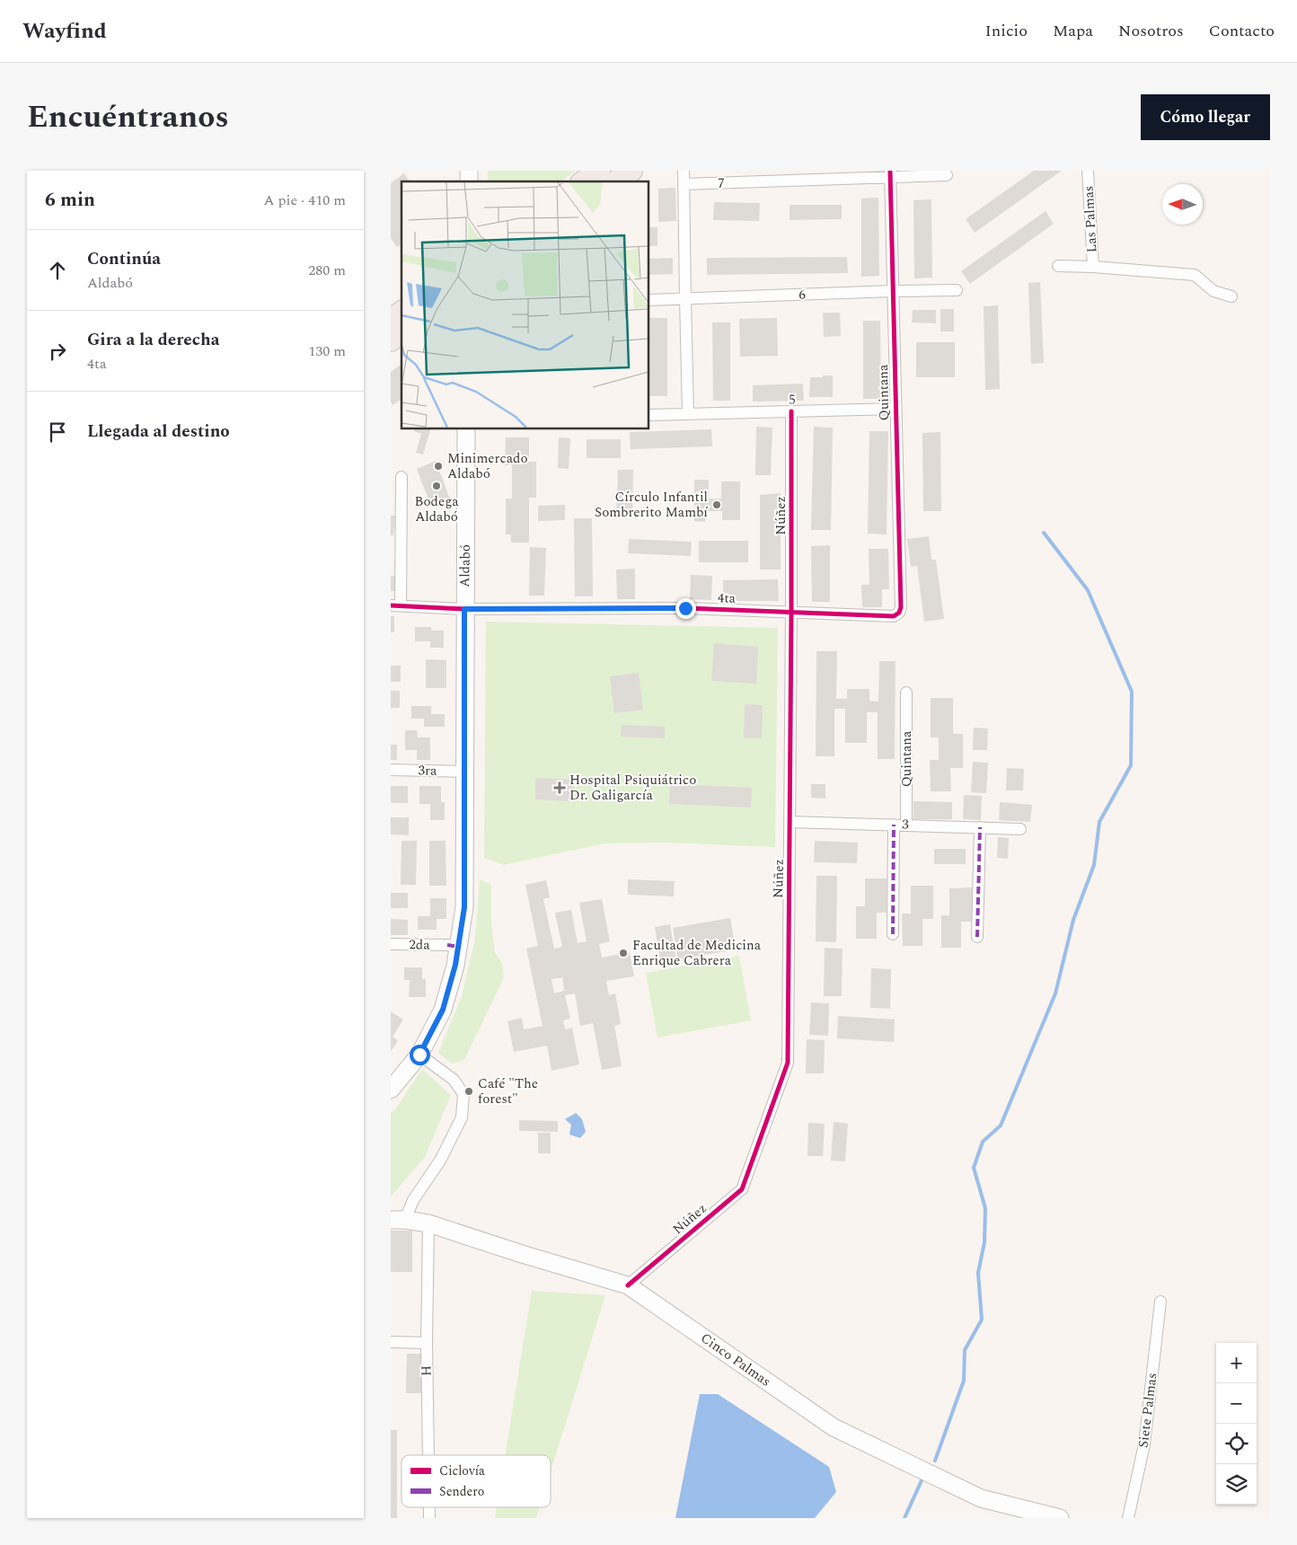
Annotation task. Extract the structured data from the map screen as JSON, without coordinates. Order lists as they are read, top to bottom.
{
  "streets": {
    "street": [
      "7",
      "Las Palmas",
      "6",
      "Quintana",
      "5",
      "Núñez",
      "Aldabó",
      "4ta",
      "3ra",
      "3",
      "2da",
      "Cinco Palmas",
      "H",
      "Siete Palmas"
    ]
  },
  "crossings": [
    ["7", "Quintana"],
    ["6", "Quintana"],
    ["Quintana", "5"],
    ["Quintana", "4ta"],
    ["Quintana", "3"],
    ["5", "Núñez"],
    ["Núñez", "4ta"],
    ["Núñez", "3"],
    ["Núñez", "Cinco Palmas"],
    ["Aldabó", "4ta"],
    ["Aldabó", "3ra"],
    ["Aldabó", "2da"],
    ["Aldabó", "Cinco Palmas"],
    ["Cinco Palmas", "H"]
  ],
  "places": {
    "other": [
      "Minimercado Aldabó",
      "Bodega Aldabó",
      "Círculo Infantil Sombrerito Mambí",
      "Facultad de Medicina Enrique Cabrera",
      "Café \"The forest\""
    ],
    "health": ["Hospital Psiquiátrico Dr. Galigarcía"]
  },
  "legend": ["Ciclovía", "Sendero"],
  "north": "left",
  "page": {
    "header": "Wayfind",
    "nav": [
      "Inicio",
      "Mapa",
      "Nosotros",
      "Contacto"
    ],
    "title": "Encuéntranos",
    "buttons": "Cómo llegar",
    "heading": ["6 min", "A pie · 410 m"],
    "list": [
      ["Continúa", "Aldabó", "280 m"],
      ["Gira a la derecha", "4ta", "130 m"],
      "Llegada al destino"
    ],
    "map_buttons": ["+", "−"]
  }
}
